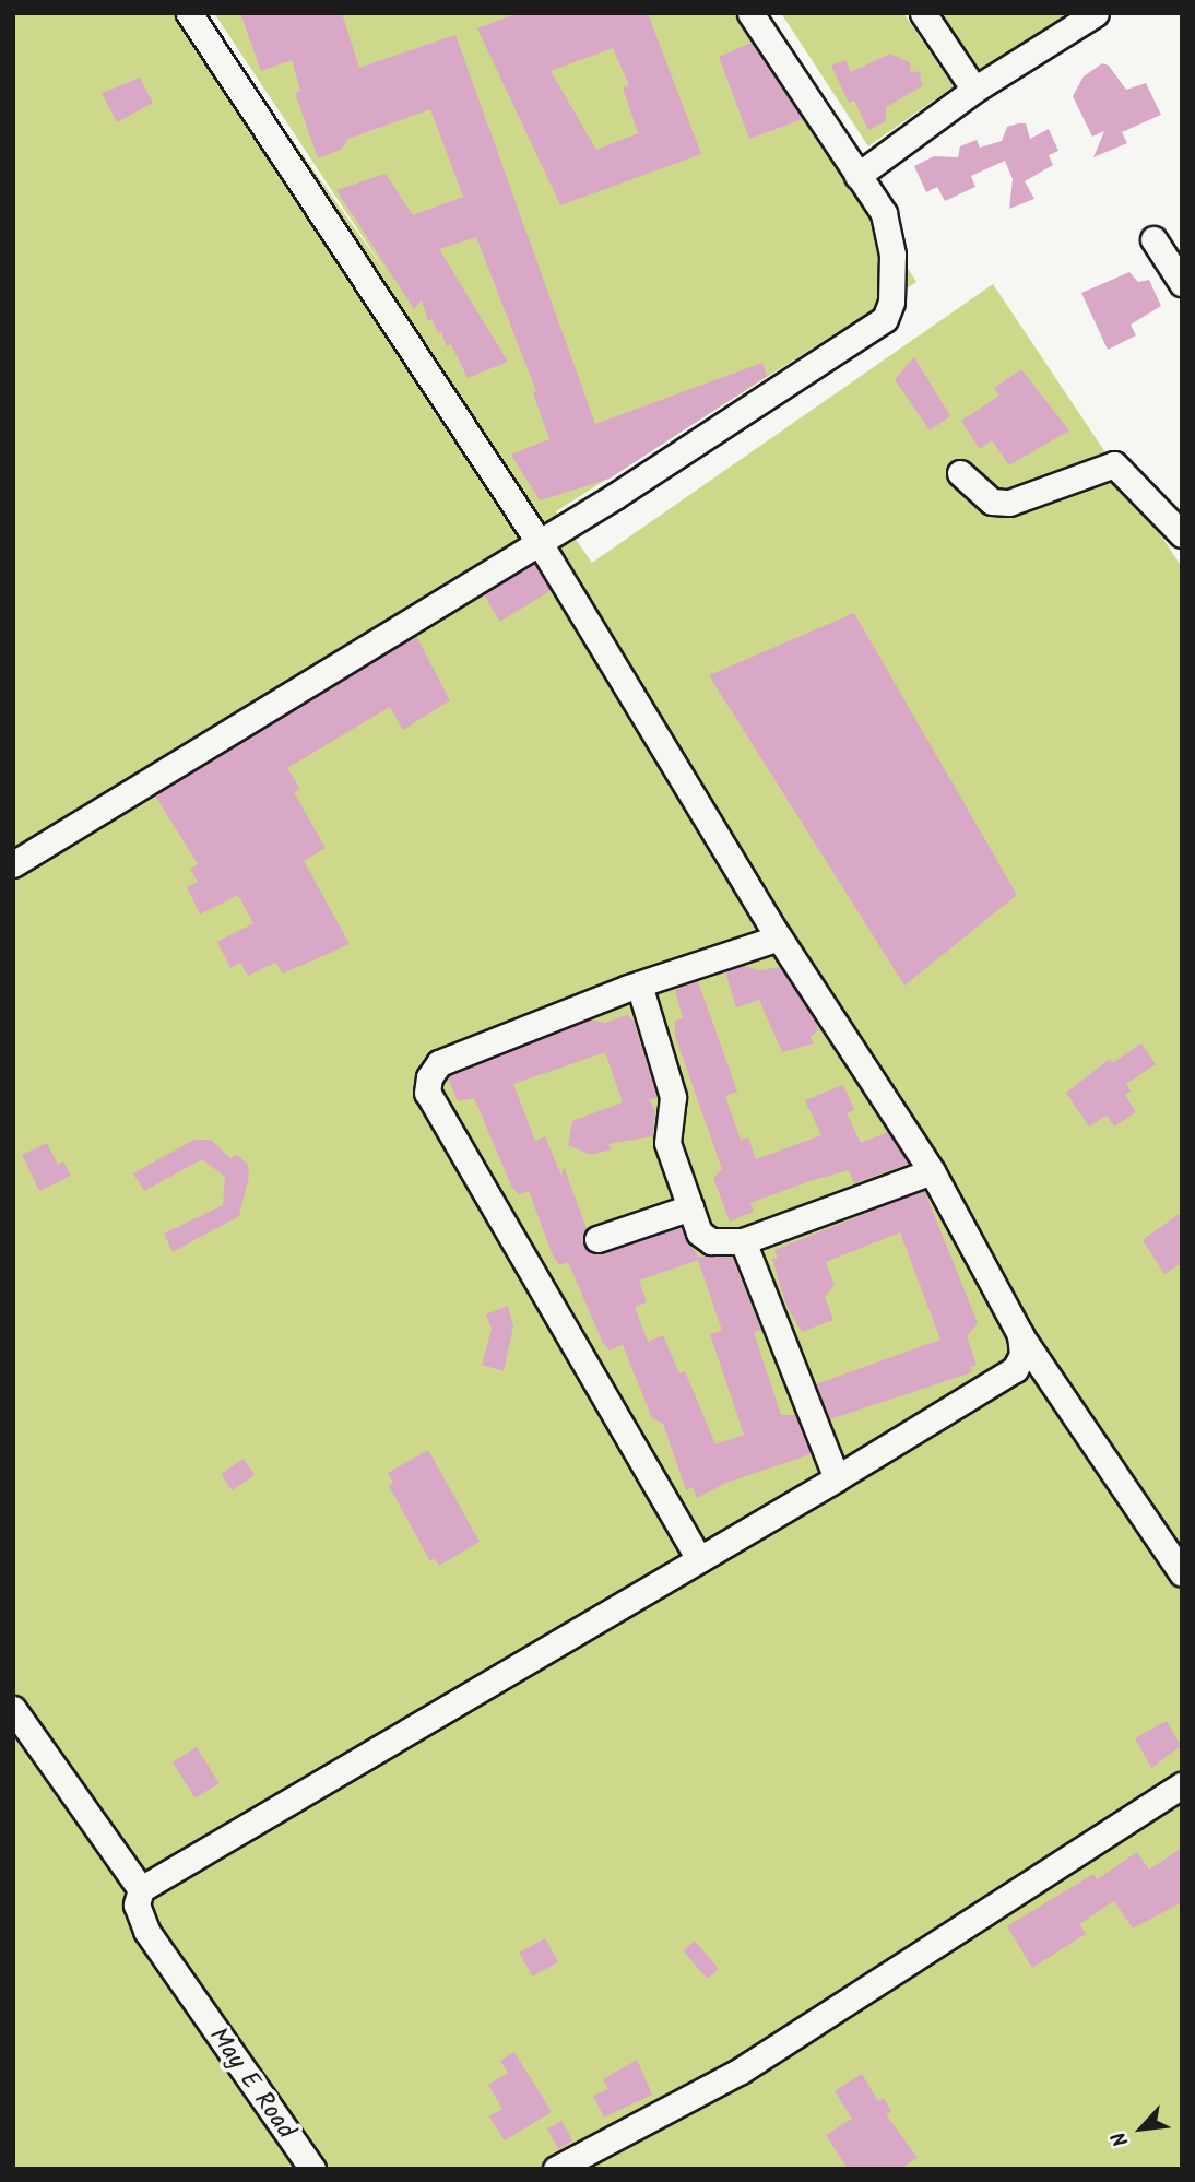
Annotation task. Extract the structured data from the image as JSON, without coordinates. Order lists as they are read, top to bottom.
{
  "streets": {
    "street": ["May E Road"]
  },
  "north": "bottom left"
}
